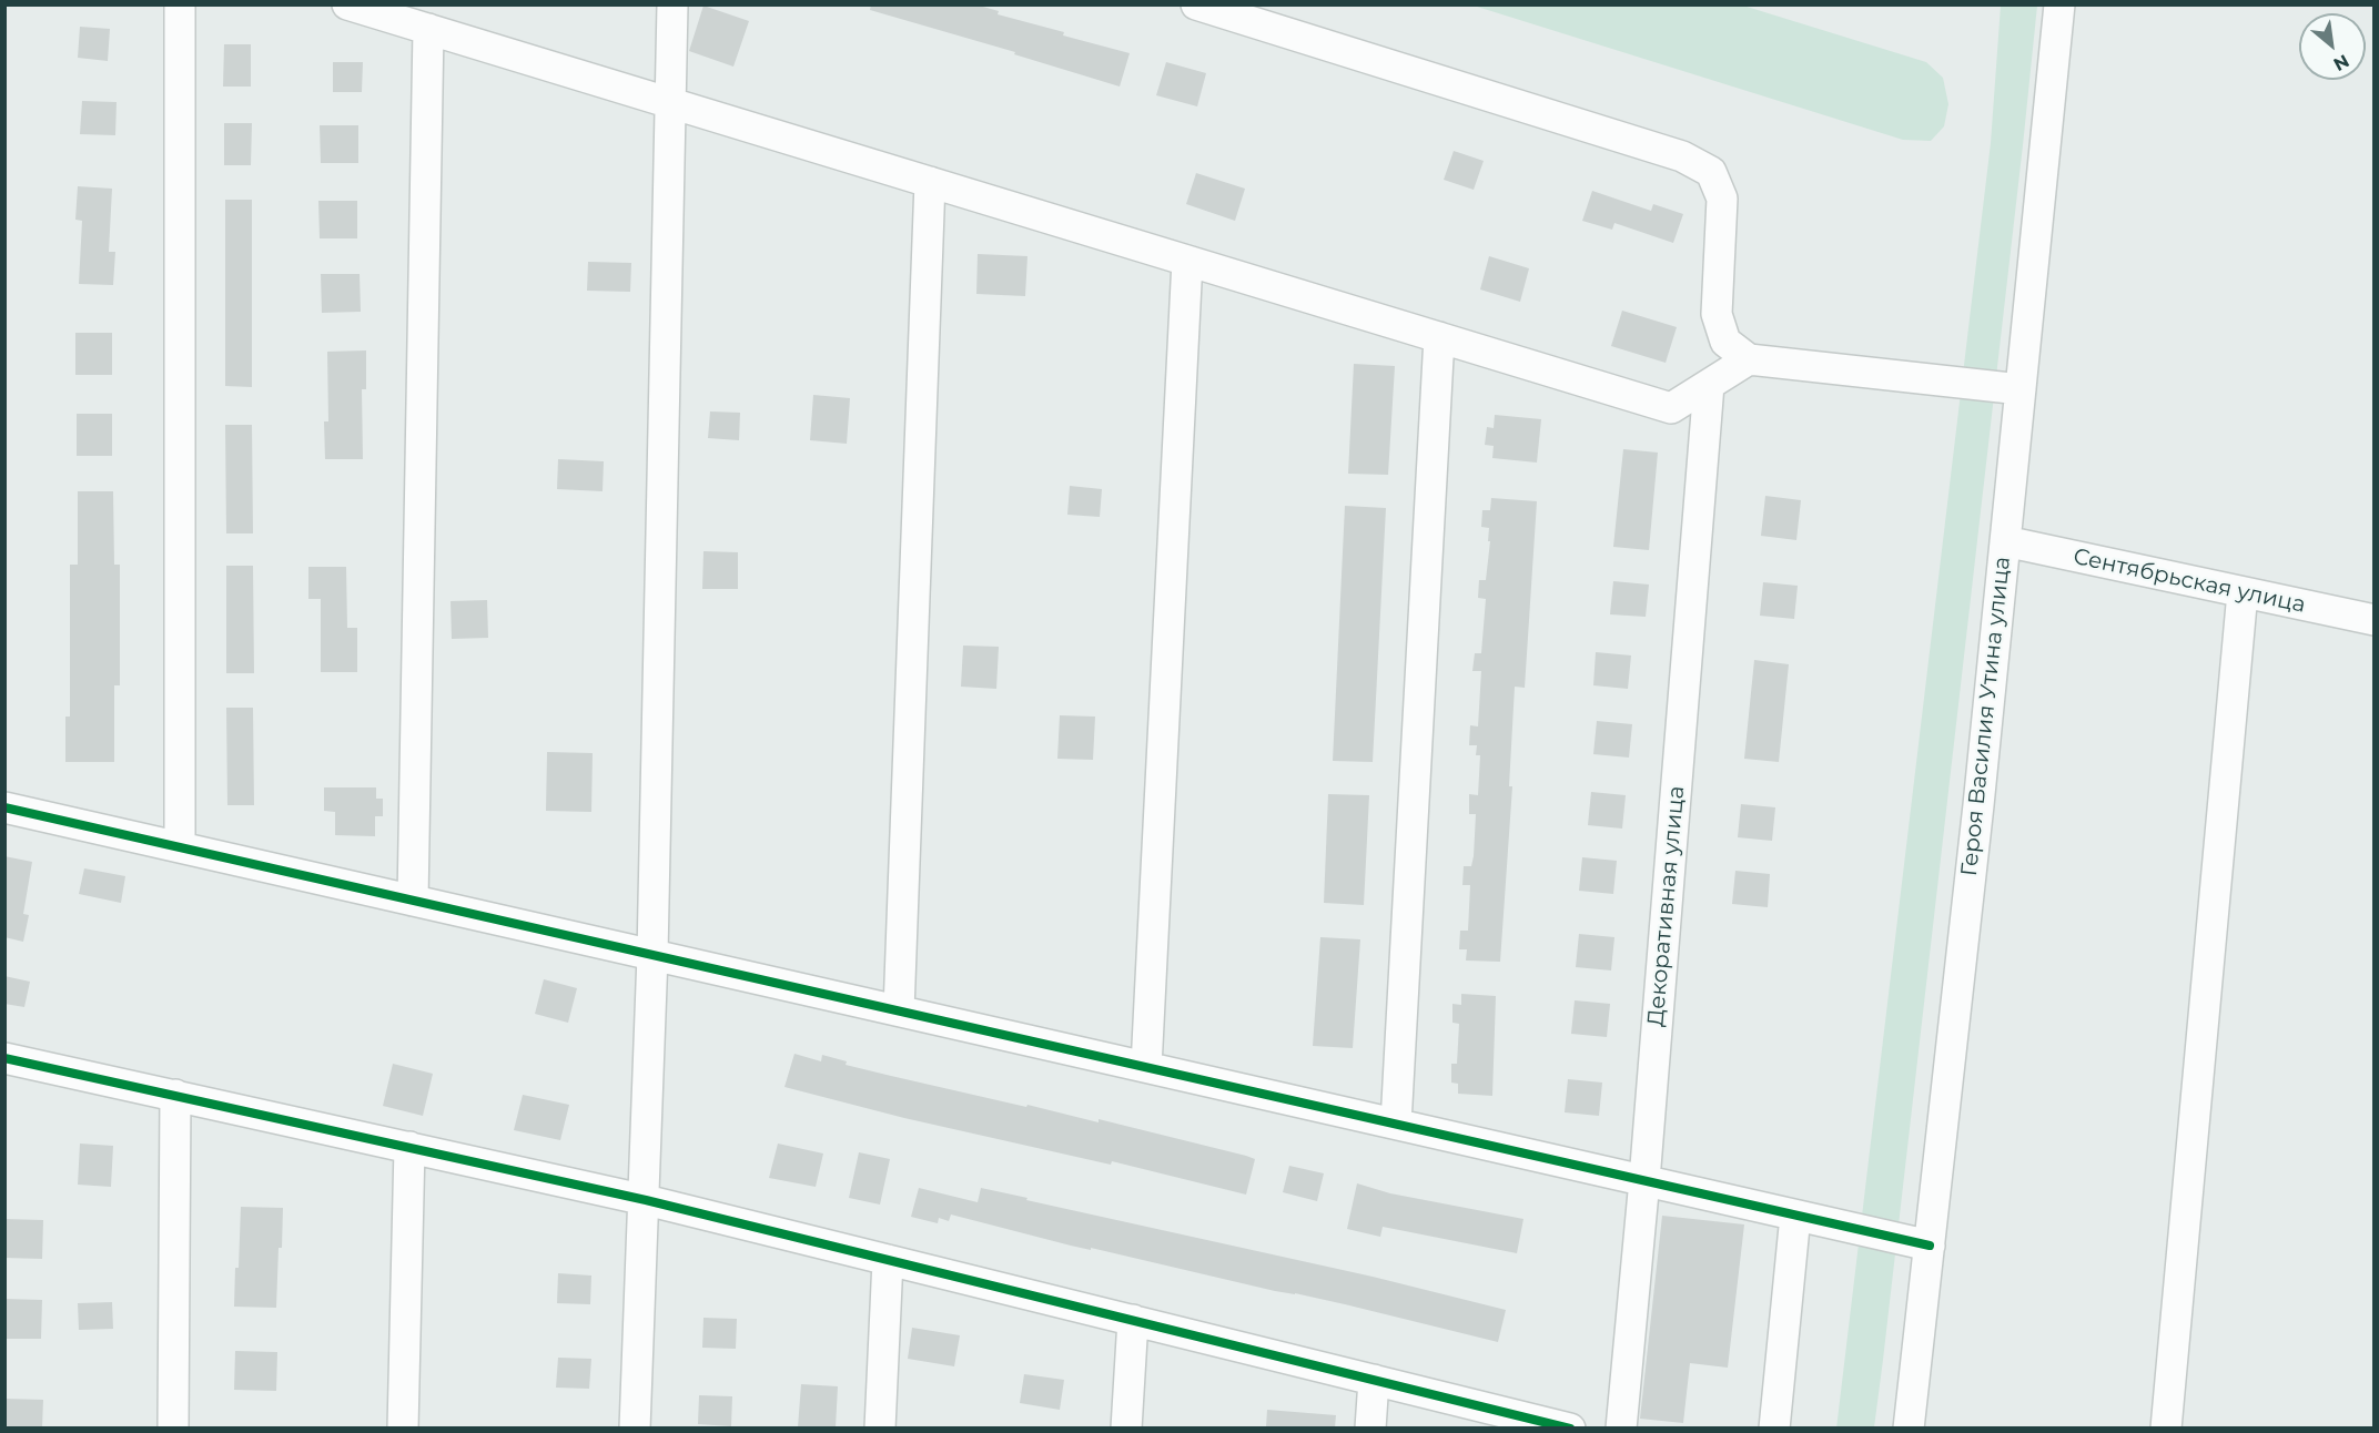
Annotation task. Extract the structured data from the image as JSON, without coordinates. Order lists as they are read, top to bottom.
{
  "streets": {
    "street": ["Сентябрьская улица", "Героя Василия Утина улица", "Декоративная улица"]
  },
  "crossings": [
    ["Сентябрьская улица", "Героя Василия Утина улица"]
  ],
  "north": "bottom right"
}
